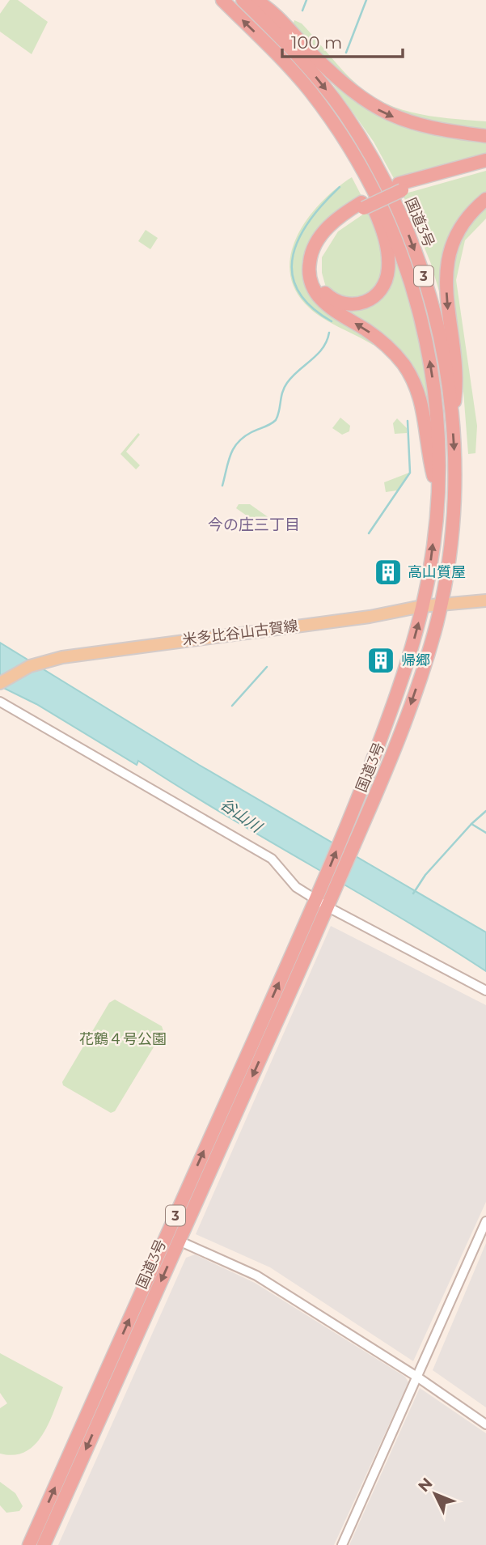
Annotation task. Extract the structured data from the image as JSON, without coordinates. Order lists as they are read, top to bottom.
{
  "streets": {
    "highway": ["国道3号", "3"],
    "main road": ["米多比谷山古賀線"]
  },
  "crossings": [
    ["国道3号", "3"],
    ["国道3号", "米多比谷山古賀線"]
  ],
  "districts": ["今の庄三丁目"],
  "water": ["谷山川"],
  "parks": ["花鶴４号公園"],
  "places": {
    "building": ["高山質屋", "帰郷"]
  },
  "scale_bar": "100 m",
  "north": "top left"
}
